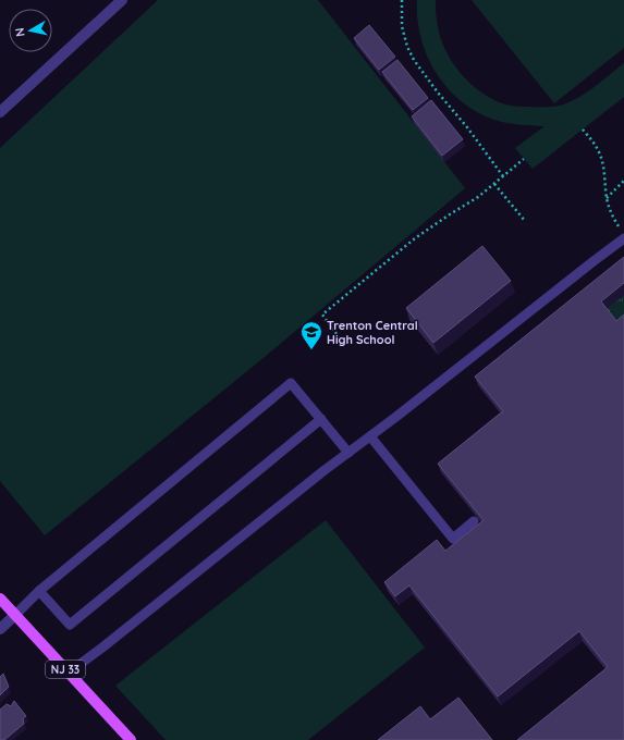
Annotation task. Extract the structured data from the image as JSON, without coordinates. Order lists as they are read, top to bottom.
{
  "streets": {
    "main road": ["NJ 33"]
  },
  "places": {
    "school or university": ["Trenton Central High School"]
  },
  "north": "left"
}
